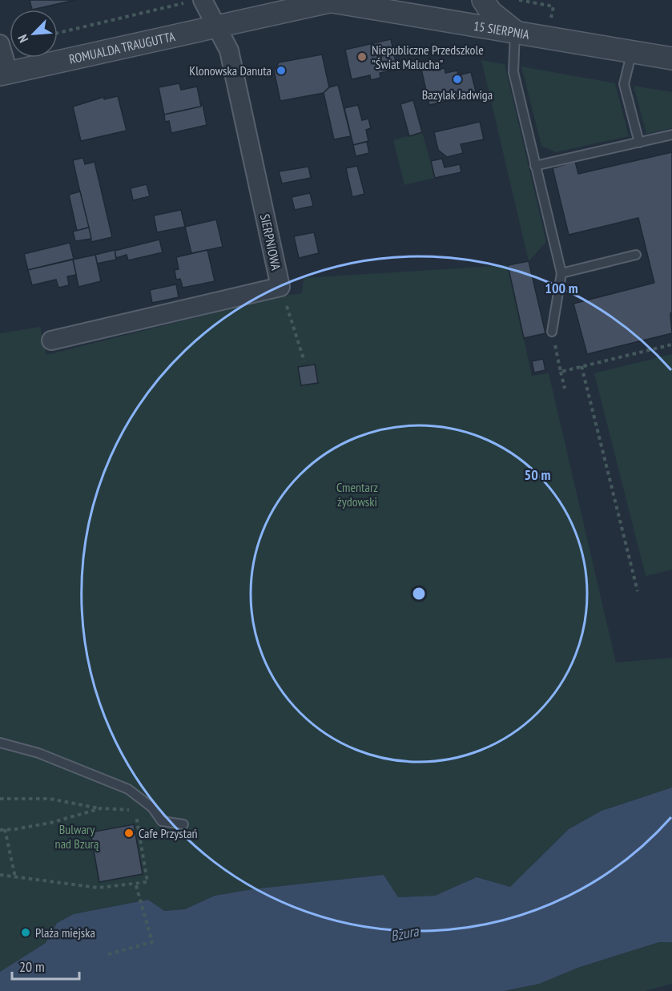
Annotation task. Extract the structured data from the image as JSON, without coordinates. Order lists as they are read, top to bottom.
{
  "streets": {
    "street": ["15 SIERPNIA", "ROMUALDA TRAUGUTTA", "SIERPNIOWA"]
  },
  "crossings": [
    ["15 SIERPNIA", "ROMUALDA TRAUGUTTA"],
    ["ROMUALDA TRAUGUTTA", "SIERPNIOWA"]
  ],
  "water": ["Bzura"],
  "parks": ["Cmentarz żydowski", "Bulwary nad Bzurą"],
  "places": [
    "Niepubliczne Przedszkole \"Świat Malucha\"",
    "Klonowska Danuta",
    "Bazylak Jadwiga",
    "Cafe Przystań",
    "Plaża miejska"
  ],
  "scale_bar": "20 m",
  "north": "bottom left",
  "rings": ["100 m", "50 m"]
}
